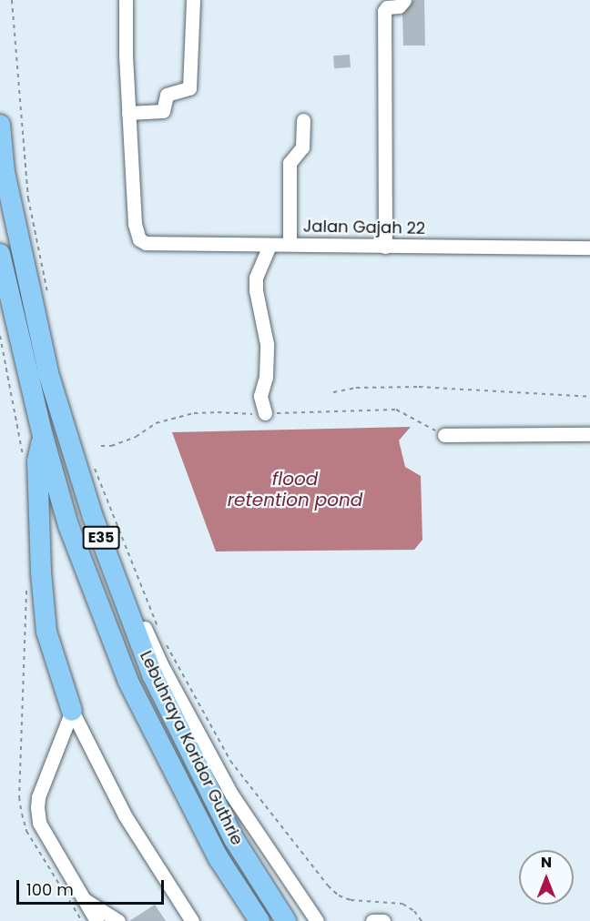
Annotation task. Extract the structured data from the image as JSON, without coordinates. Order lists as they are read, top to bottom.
{
  "streets": {
    "highway": ["E35", "Lebuhraya Koridor Guthrie"],
    "street": ["Jalan Gajah 22"]
  },
  "water": ["flood retention pond"],
  "scale_bar": "100 m",
  "north": "top"
}
